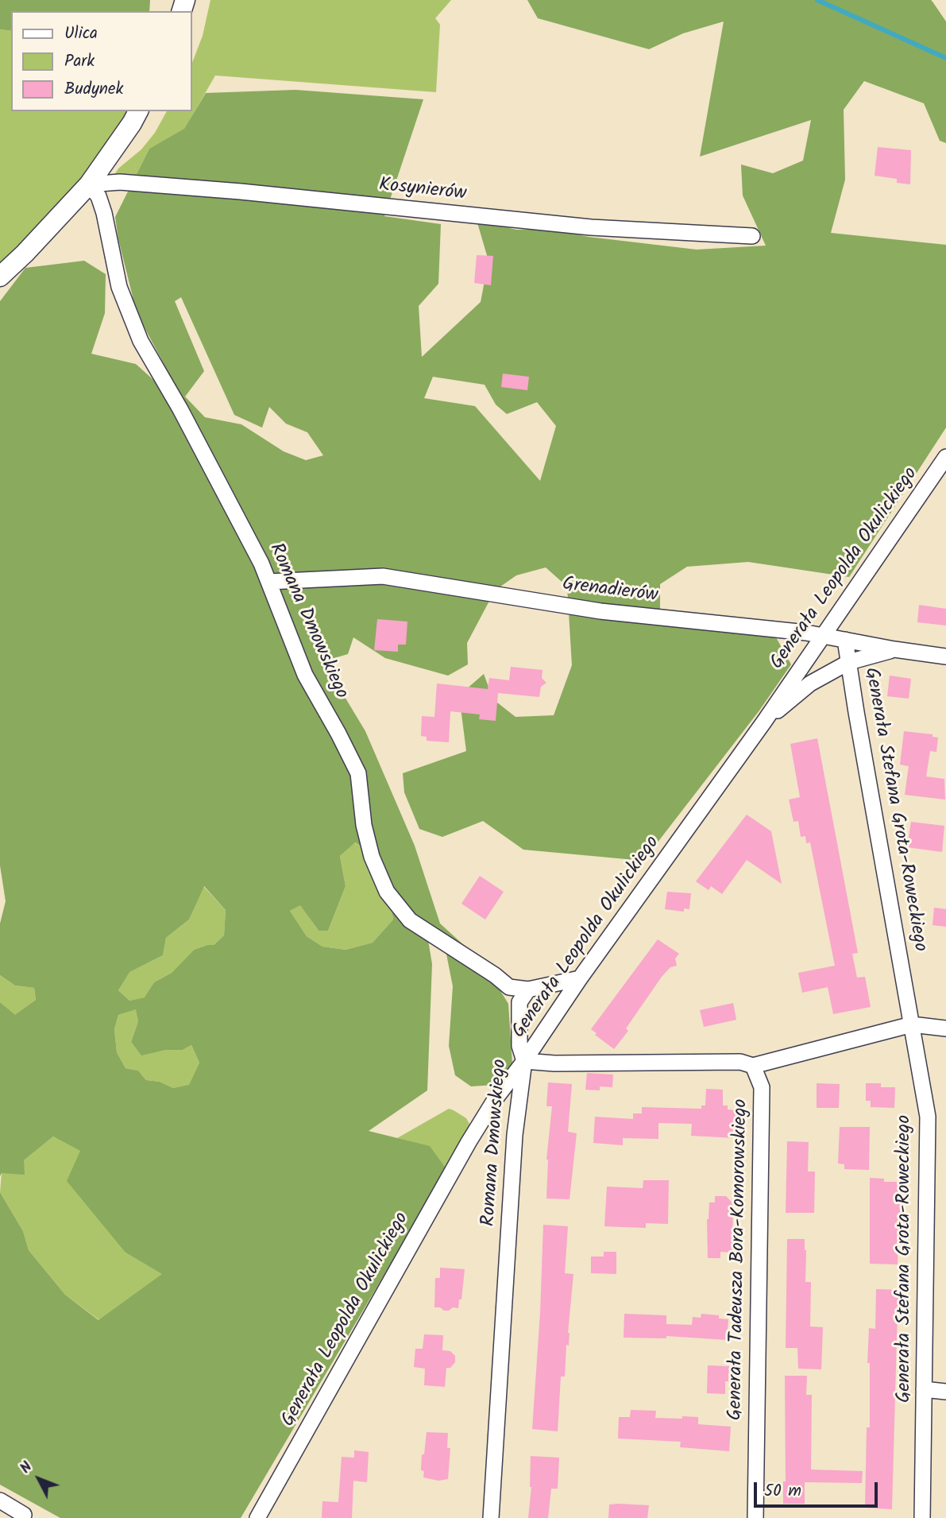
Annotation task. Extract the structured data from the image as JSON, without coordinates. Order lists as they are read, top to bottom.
{
  "streets": {
    "street": [
      "Kosynierów",
      "Generała Leopolda Okulickiego",
      "Grenadierów",
      "Romana Dmowskiego",
      "Generała Stefana Grota-Roweckiego",
      "Generała Tadeusza Bora-Komorowskiego"
    ]
  },
  "crossings": [
    ["Kosynierów", "Romana Dmowskiego"],
    ["Generała Leopolda Okulickiego", "Grenadierów"],
    ["Generała Leopolda Okulickiego", "Romana Dmowskiego"],
    ["Grenadierów", "Romana Dmowskiego"],
    ["Grenadierów", "Generała Stefana Grota-Roweckiego"]
  ],
  "legend": ["Ulica", "Park", "Budynek"],
  "scale_bar": "50 m",
  "north": "top left"
}
